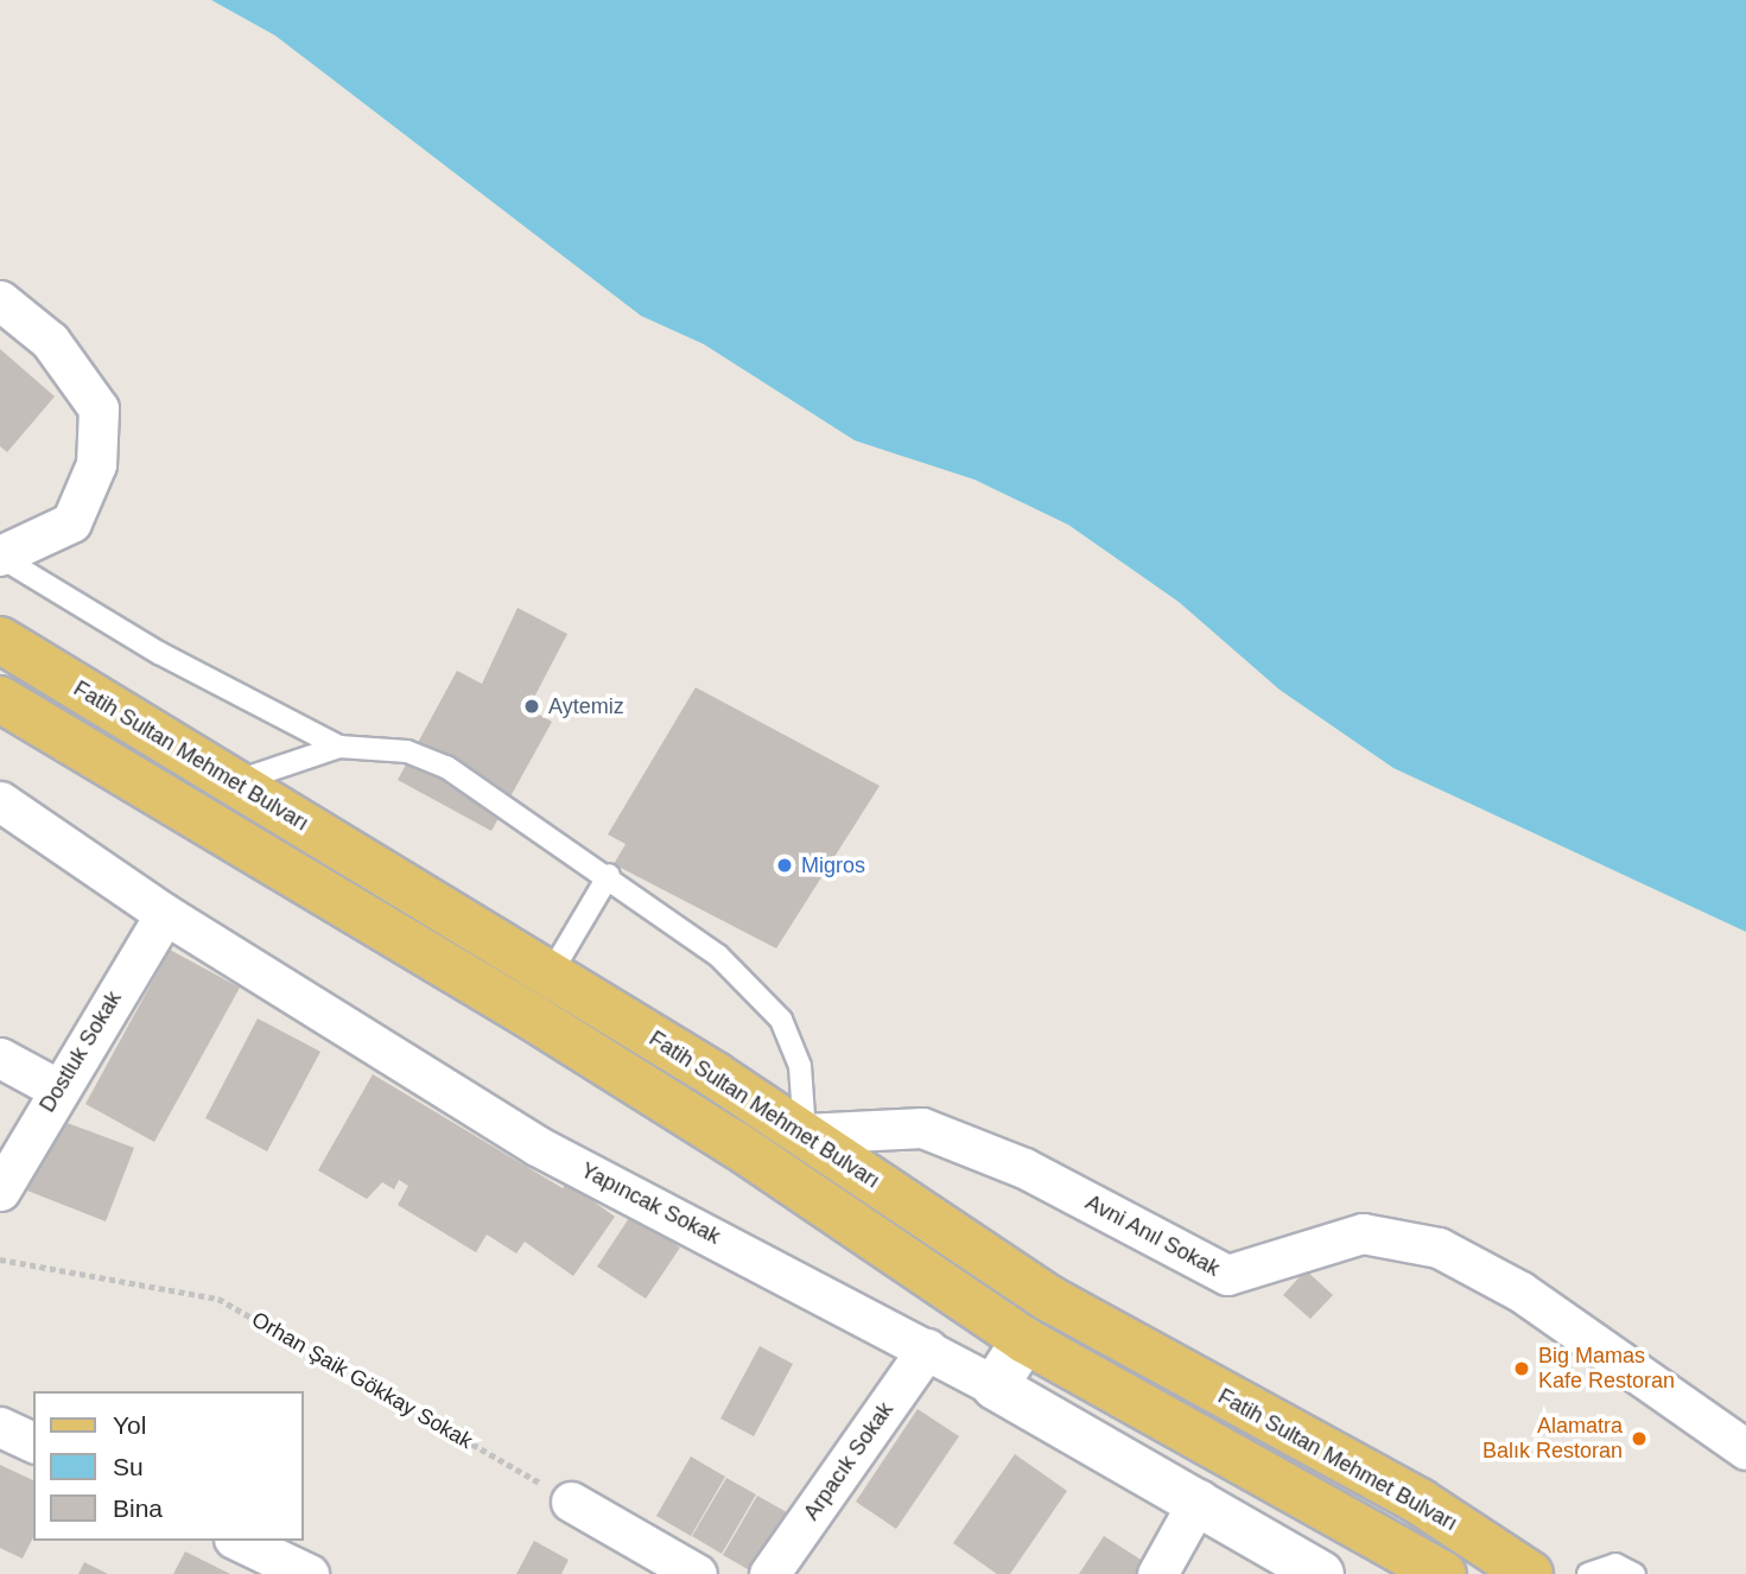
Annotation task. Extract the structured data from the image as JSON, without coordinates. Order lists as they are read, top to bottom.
{
  "streets": {
    "main road": ["Fatih Sultan Mehmet Bulvarı"],
    "street": [
      "Dostluk Sokak",
      "Yapıncak Sokak",
      "Avni Anıl Sokak",
      "Arpacık Sokak"
    ],
    "path": ["Orhan Şaik Gökkay Sokak"]
  },
  "crossings": [
    ["Fatih Sultan Mehmet Bulvarı", "Avni Anıl Sokak"],
    ["Dostluk Sokak", "Yapıncak Sokak"],
    ["Yapıncak Sokak", "Arpacık Sokak"]
  ],
  "places": [
    "Aytemiz",
    "Migros",
    "Big Mamas Kafe Restoran",
    "Alamatra Balık Restoran"
  ],
  "legend": ["Yol", "Su", "Bina"]
}
